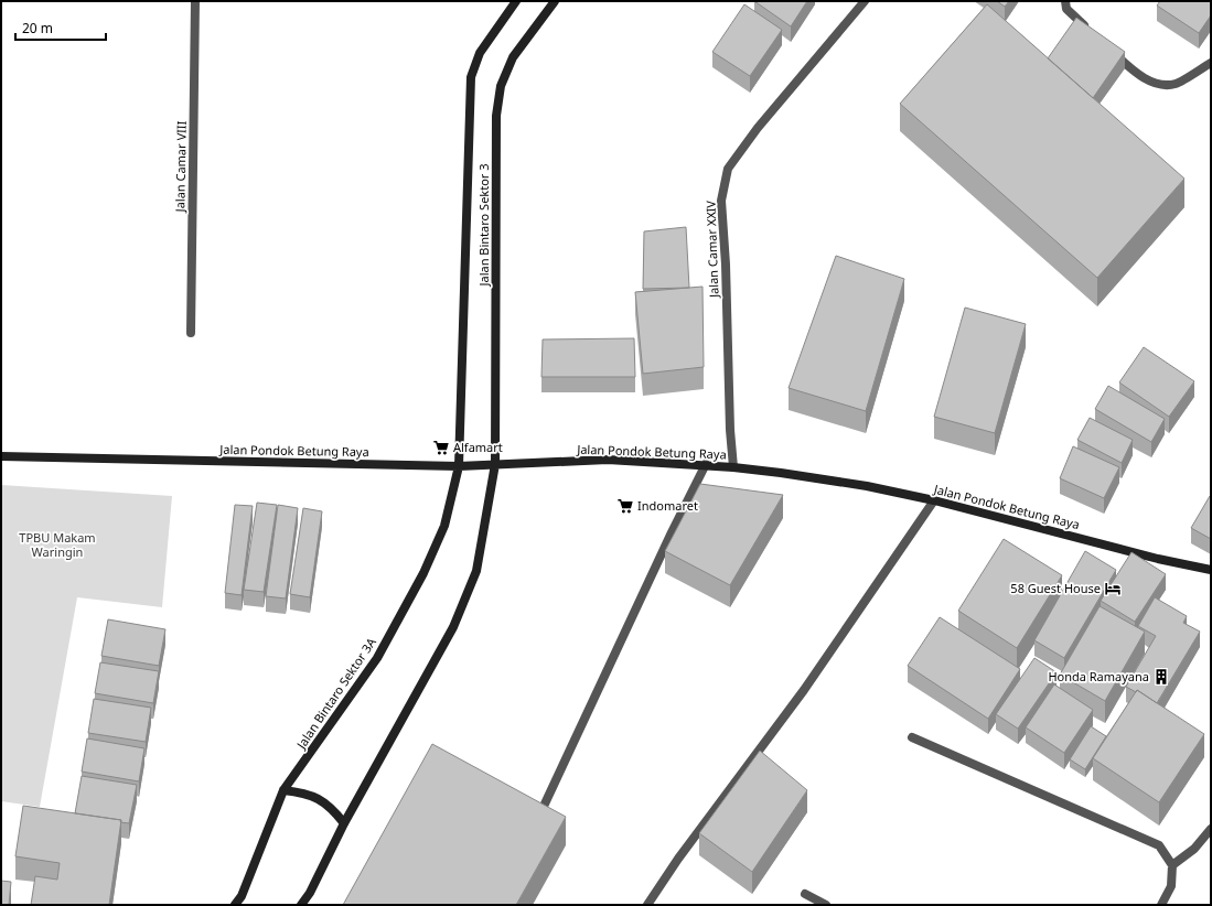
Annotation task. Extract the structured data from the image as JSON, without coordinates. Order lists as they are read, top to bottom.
{
  "streets": {
    "main road": ["Jalan Bintaro Sektor 3", "Jalan Pondok Betung Raya", "Jalan Bintaro Sektor 3A"],
    "street": ["Jalan Camar VIII", "Jalan Camar XXIV"]
  },
  "crossings": [
    ["Jalan Bintaro Sektor 3", "Jalan Pondok Betung Raya"],
    ["Jalan Bintaro Sektor 3", "Jalan Bintaro Sektor 3A"],
    ["Jalan Camar XXIV", "Jalan Pondok Betung Raya"],
    ["Jalan Pondok Betung Raya", "Jalan Bintaro Sektor 3A"]
  ],
  "parks": ["TPBU Makam Waringin"],
  "places": {
    "supermarket": ["Alfamart", "Indomaret"],
    "hotel": ["58 Guest House"],
    "building": ["Honda Ramayana"]
  },
  "scale_bar": "20 m"
}
